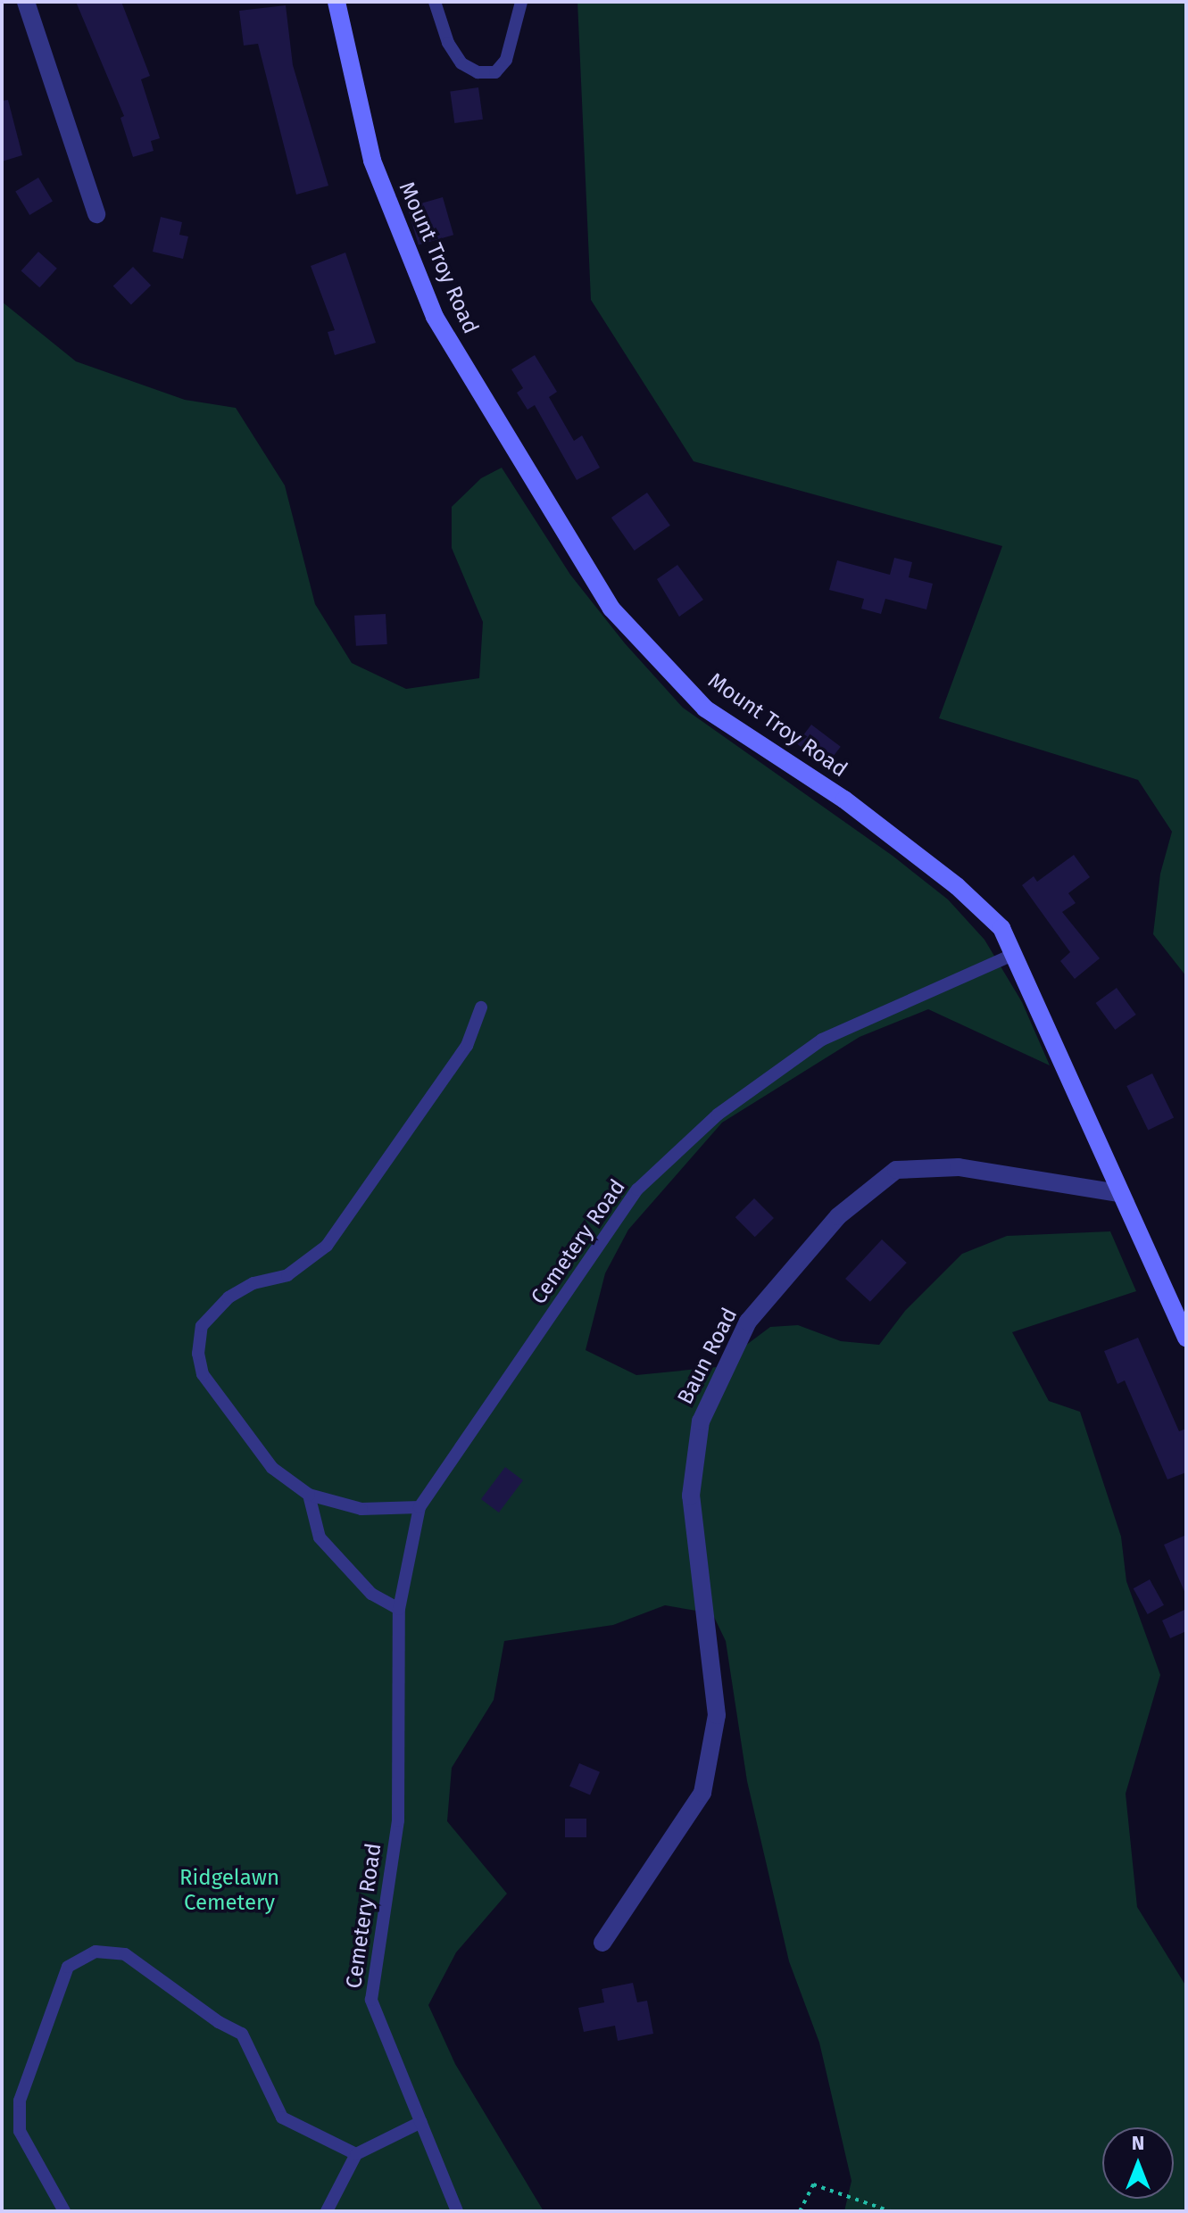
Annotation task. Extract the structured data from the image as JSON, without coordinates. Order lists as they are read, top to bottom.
{
  "streets": {
    "street": ["Mount Troy Road", "Baun Road"],
    "lane": ["Cemetery Road"]
  },
  "crossings": [
    ["Mount Troy Road", "Cemetery Road"],
    ["Mount Troy Road", "Baun Road"]
  ],
  "parks": ["Ridgelawn Cemetery"],
  "north": "top"
}
